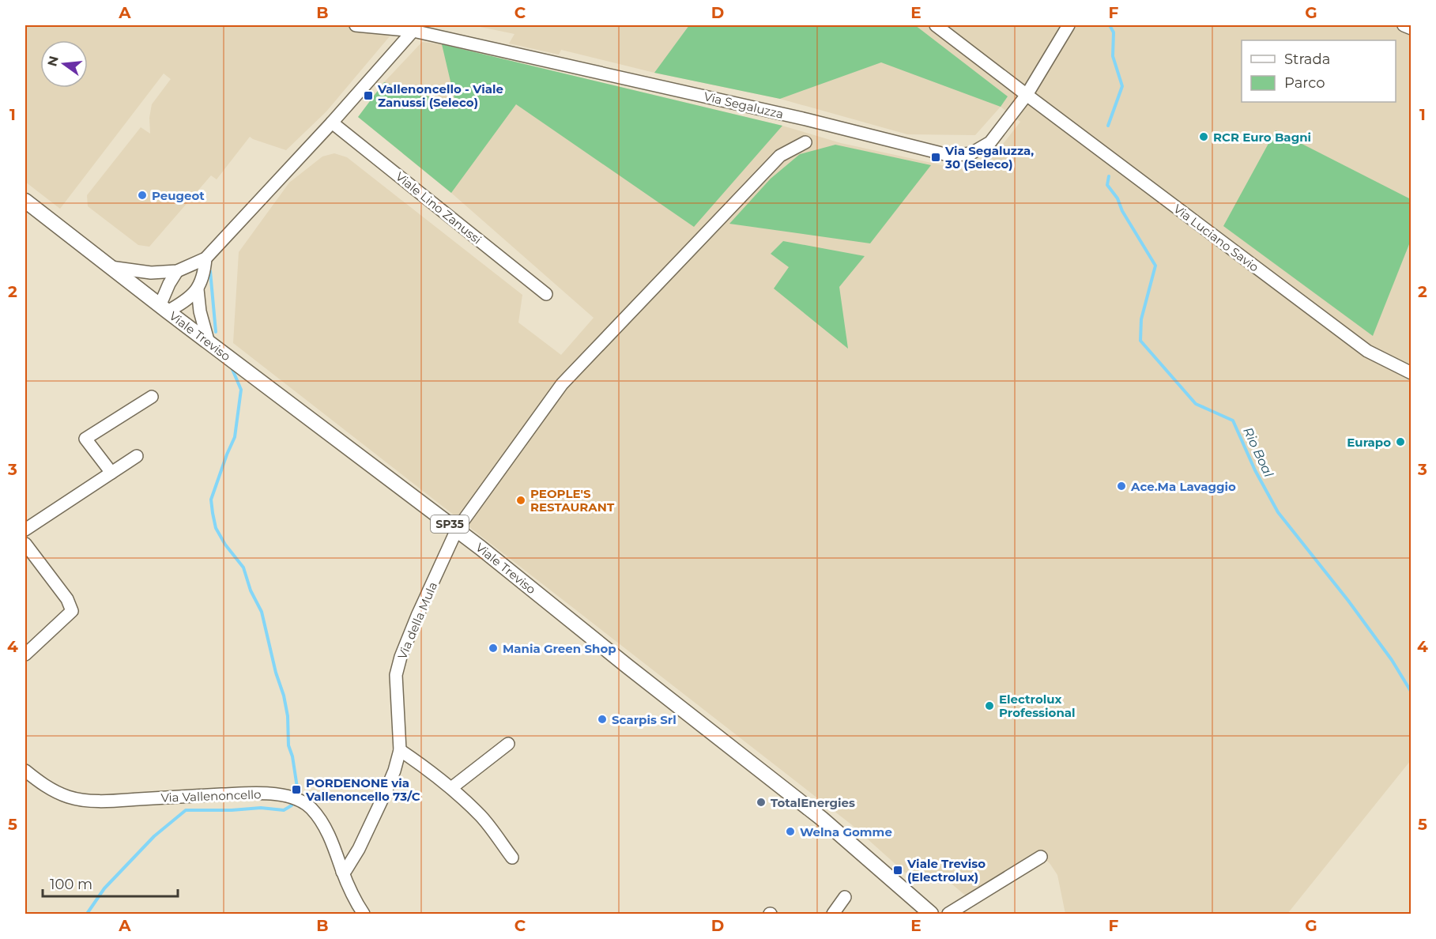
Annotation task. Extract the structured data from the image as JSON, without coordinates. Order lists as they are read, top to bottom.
{
  "streets": {
    "main road": ["Viale Treviso", "SP35"],
    "street": [
      "Via Segaluzza",
      "Viale Lino Zanussi",
      "Via Luciano Savio",
      "Via della Mula",
      "Via Vallenoncello"
    ]
  },
  "crossings": [
    ["Via Segaluzza", "Via Luciano Savio"],
    ["Viale Treviso", "Via della Mula"],
    ["Via della Mula", "Via Vallenoncello"]
  ],
  "water": ["Rio Boal"],
  "places": {
    "transit": [
      "Vallenoncello - Viale Zanussi (Seleco)",
      "Via Segaluzza, 30 (Seleco)",
      "PORDENONE via Vallenoncello 73/C",
      "Viale Treviso (Electrolux)"
    ],
    "other": [
      "RCR Euro Bagni",
      "Peugeot",
      "Eurapo",
      "Ace.Ma Lavaggio",
      "PEOPLE'S RESTAURANT",
      "Mania Green Shop",
      "Electrolux Professional",
      "Scarpis Srl",
      "TotalEnergies",
      "Welna Gomme"
    ]
  },
  "legend": ["Strada", "Parco"],
  "scale_bar": "100 m",
  "north": "left",
  "grid": {
    "columns": [
      "A",
      "B",
      "C",
      "D",
      "E",
      "F",
      "G"
    ],
    "rows": [
      "1",
      "2",
      "3",
      "4",
      "5"
    ]
  }
}
